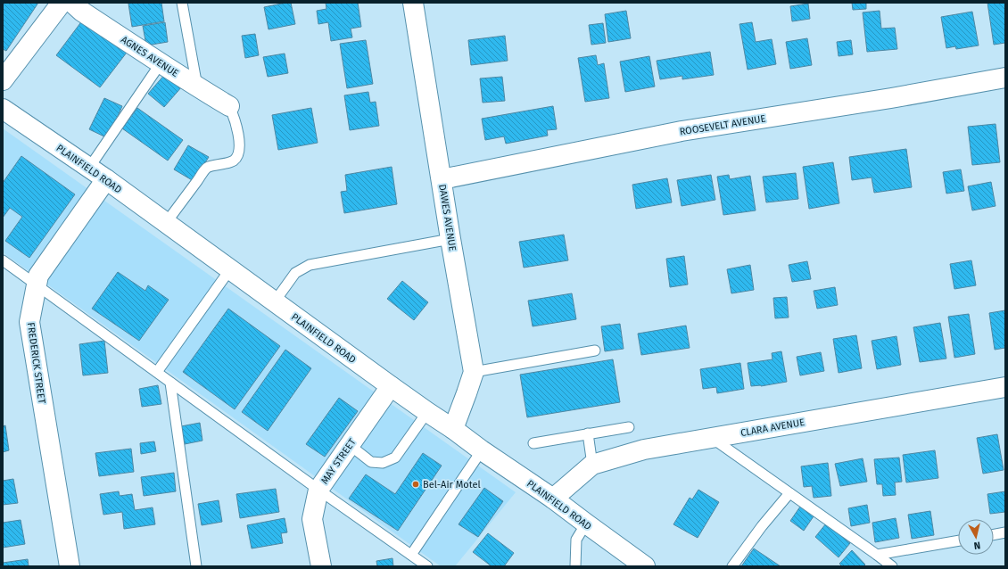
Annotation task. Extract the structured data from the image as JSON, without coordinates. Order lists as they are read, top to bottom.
{
  "streets": {
    "street": [
      "AGNES AVENUE",
      "ROOSEVELT AVENUE",
      "PLAINFIELD ROAD",
      "DAWES AVENUE",
      "FREDERICK STREET",
      "CLARA AVENUE",
      "MAY STREET"
    ]
  },
  "crossings": [
    ["ROOSEVELT AVENUE", "DAWES AVENUE"],
    ["PLAINFIELD ROAD", "DAWES AVENUE"],
    ["PLAINFIELD ROAD", "FREDERICK STREET"],
    ["PLAINFIELD ROAD", "CLARA AVENUE"],
    ["PLAINFIELD ROAD", "MAY STREET"]
  ],
  "places": ["Bel-Air Motel"],
  "north": "bottom"
}
